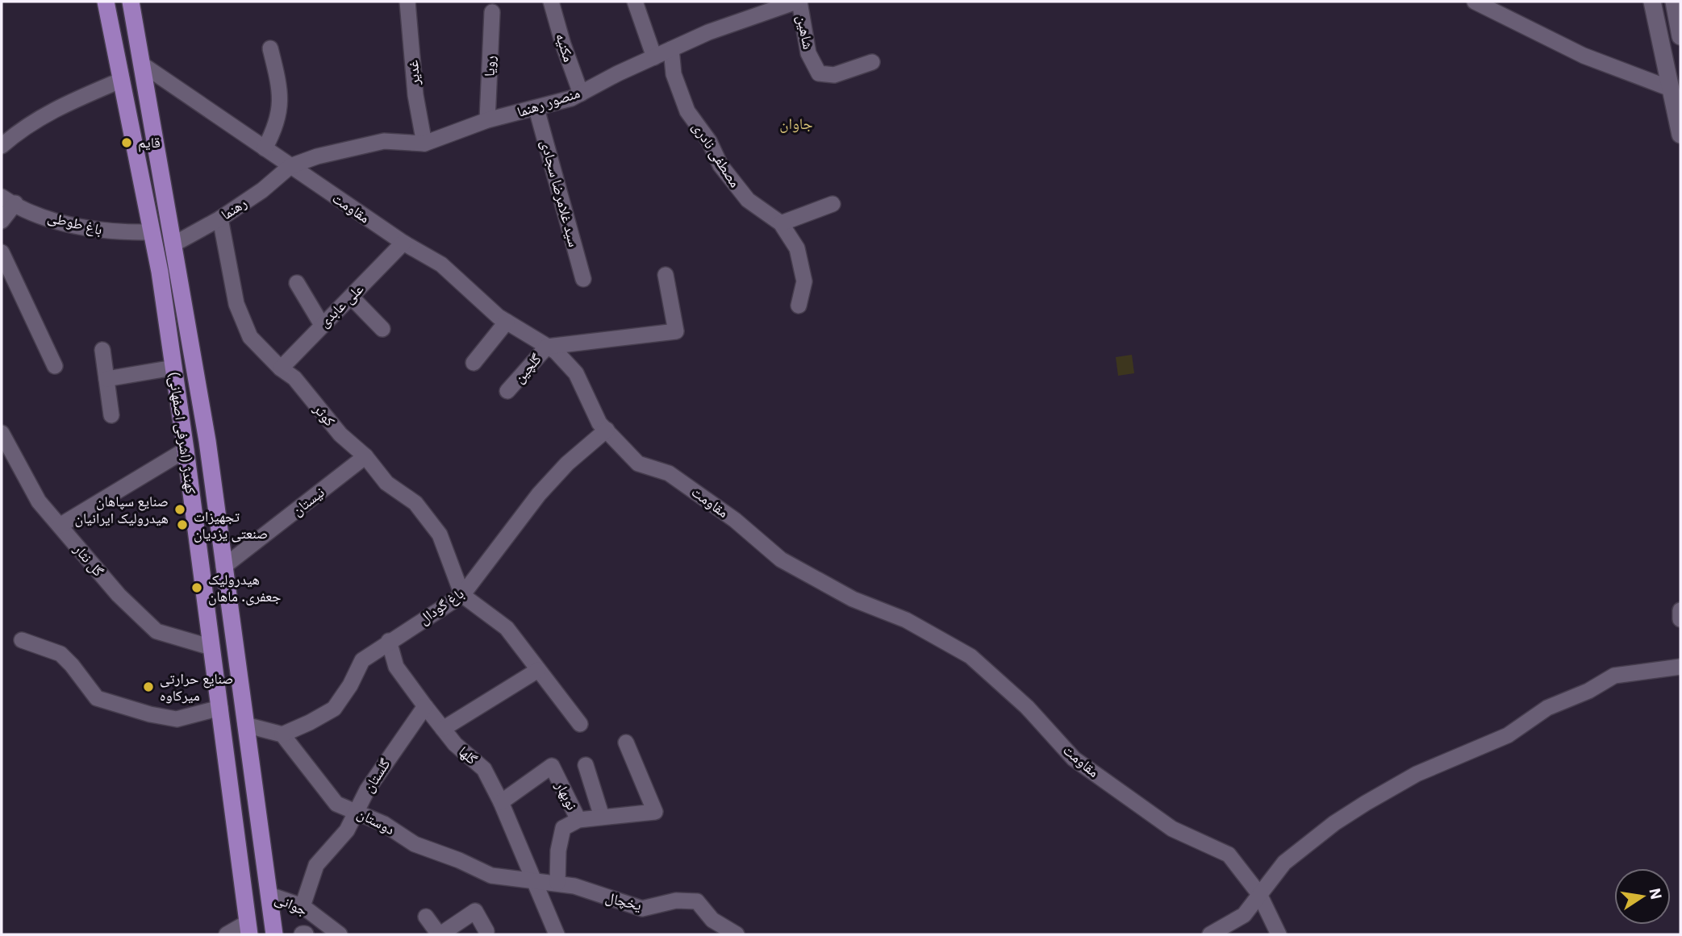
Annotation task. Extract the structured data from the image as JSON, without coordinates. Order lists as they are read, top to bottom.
{
  "streets": {
    "main road": ["کهندژ (اشرفی اصفهانی)"],
    "street": [
      "شاهین",
      "مکنیه",
      "رویا",
      "غدیر",
      "منصور رهنما",
      "مصطفی نادری",
      "سید غلامرضا سجادی",
      "مقاومت",
      "رهنما",
      "باغ طوطی",
      "علی عابدی",
      "گلچین",
      "کوثر",
      "نیستان",
      "گل نثار",
      "باغ گودال",
      "گلها",
      "گلستان",
      "نوبهار",
      "دوستان",
      "یخچال",
      "جوانی"
    ]
  },
  "crossings": [
    ["شاهین", "منصور رهنما"],
    ["مکنیه", "منصور رهنما"],
    ["رویا", "منصور رهنما"],
    ["غدیر", "منصور رهنما"],
    ["منصور رهنما", "مصطفی نادری"],
    ["منصور رهنما", "سید غلامرضا سجادی"],
    ["منصور رهنما", "مقاومت"],
    ["منصور رهنما", "رهنما"],
    ["مقاومت", "رهنما"],
    ["مقاومت", "علی عابدی"],
    ["مقاومت", "گلچین"],
    ["مقاومت", "کهندژ (اشرفی اصفهانی)"],
    ["مقاومت", "باغ گودال"],
    ["رهنما", "کوثر"],
    ["رهنما", "کهندژ (اشرفی اصفهانی)"],
    ["باغ طوطی", "کهندژ (اشرفی اصفهانی)"],
    ["علی عابدی", "کوثر"],
    ["کوثر", "نیستان"],
    ["کوثر", "باغ گودال"],
    ["کهندژ (اشرفی اصفهانی)", "نیستان"],
    ["کهندژ (اشرفی اصفهانی)", "گل نثار"],
    ["کهندژ (اشرفی اصفهانی)", "جوانی"],
    ["باغ گودال", "گلها"],
    ["باغ گودال", "دوستان"],
    ["گلها", "گلستان"],
    ["گلها", "نوبهار"],
    ["گلها", "دوستان"],
    ["گلها", "یخچال"],
    ["گلستان", "دوستان"],
    ["گلستان", "جوانی"],
    ["دوستان", "یخچال"]
  ],
  "districts": ["جاوان"],
  "places": [
    "قایم",
    "صنایع سپاهان هیدرولیک ایرانیان",
    "تجهیزات صنعتی یزدیان",
    "هیدرولیک جعفری. ماهان",
    "صنایع حرارتی میرکاوه"
  ],
  "north": "right"
}
